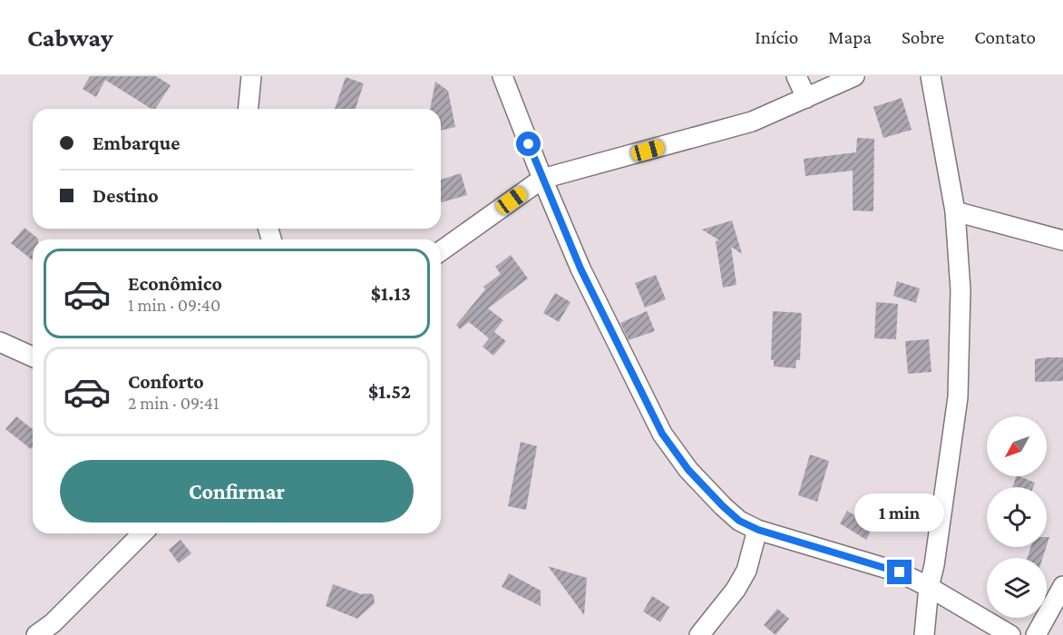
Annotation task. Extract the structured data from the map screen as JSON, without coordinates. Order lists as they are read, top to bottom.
{
  "north": "bottom left",
  "page": {
    "header": "Cabway",
    "nav": [
      "Início",
      "Mapa",
      "Sobre",
      "Contato"
    ],
    "banner": ["Embarque", "Destino"],
    "list": [
      {
        "name": "Econômico",
        "note": "1 min · 09:40",
        "value": "$1.13"
      },
      {
        "name": "Conforto",
        "note": "2 min · 09:41",
        "value": "$1.52"
      }
    ],
    "buttons": "Confirmar",
    "bubble": "1 min"
  }
}
